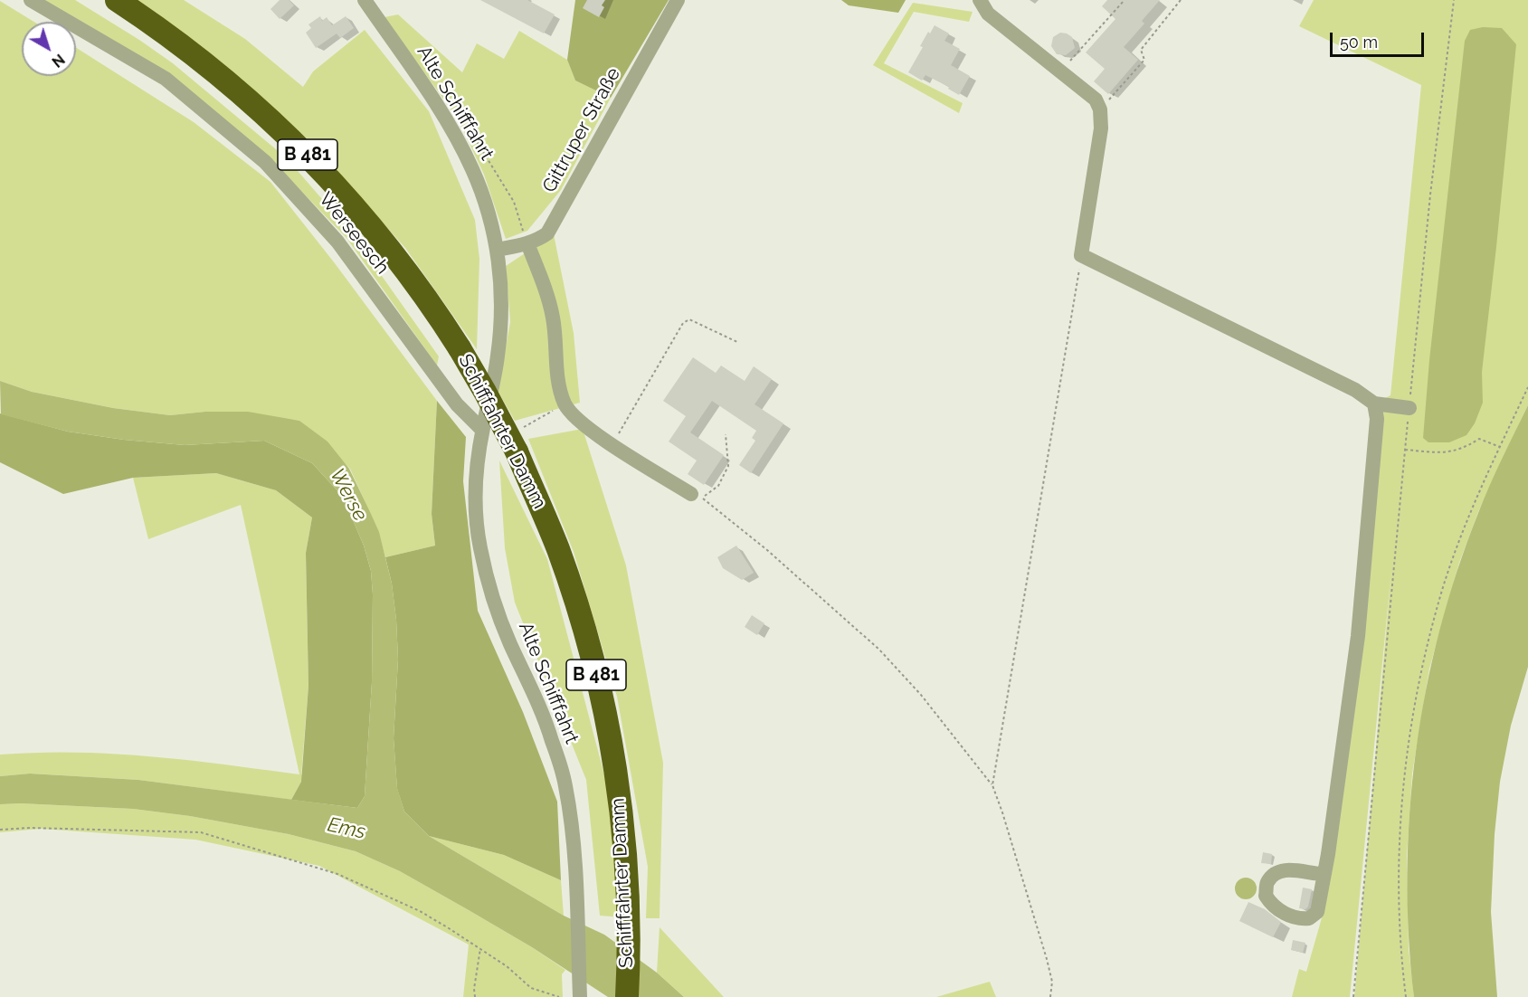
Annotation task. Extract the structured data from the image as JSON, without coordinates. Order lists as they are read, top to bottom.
{
  "streets": {
    "highway": ["B 481", "Schifffahrter Damm"],
    "street": ["Alte Schifffahrt", "Gittruper Straße", "Werseesch"]
  },
  "crossings": [
    ["Alte Schifffahrt", "Gittruper Straße"],
    ["Alte Schifffahrt", "Werseesch"]
  ],
  "water": ["Werse", "Ems"],
  "scale_bar": "50 m",
  "north": "bottom right"
}
